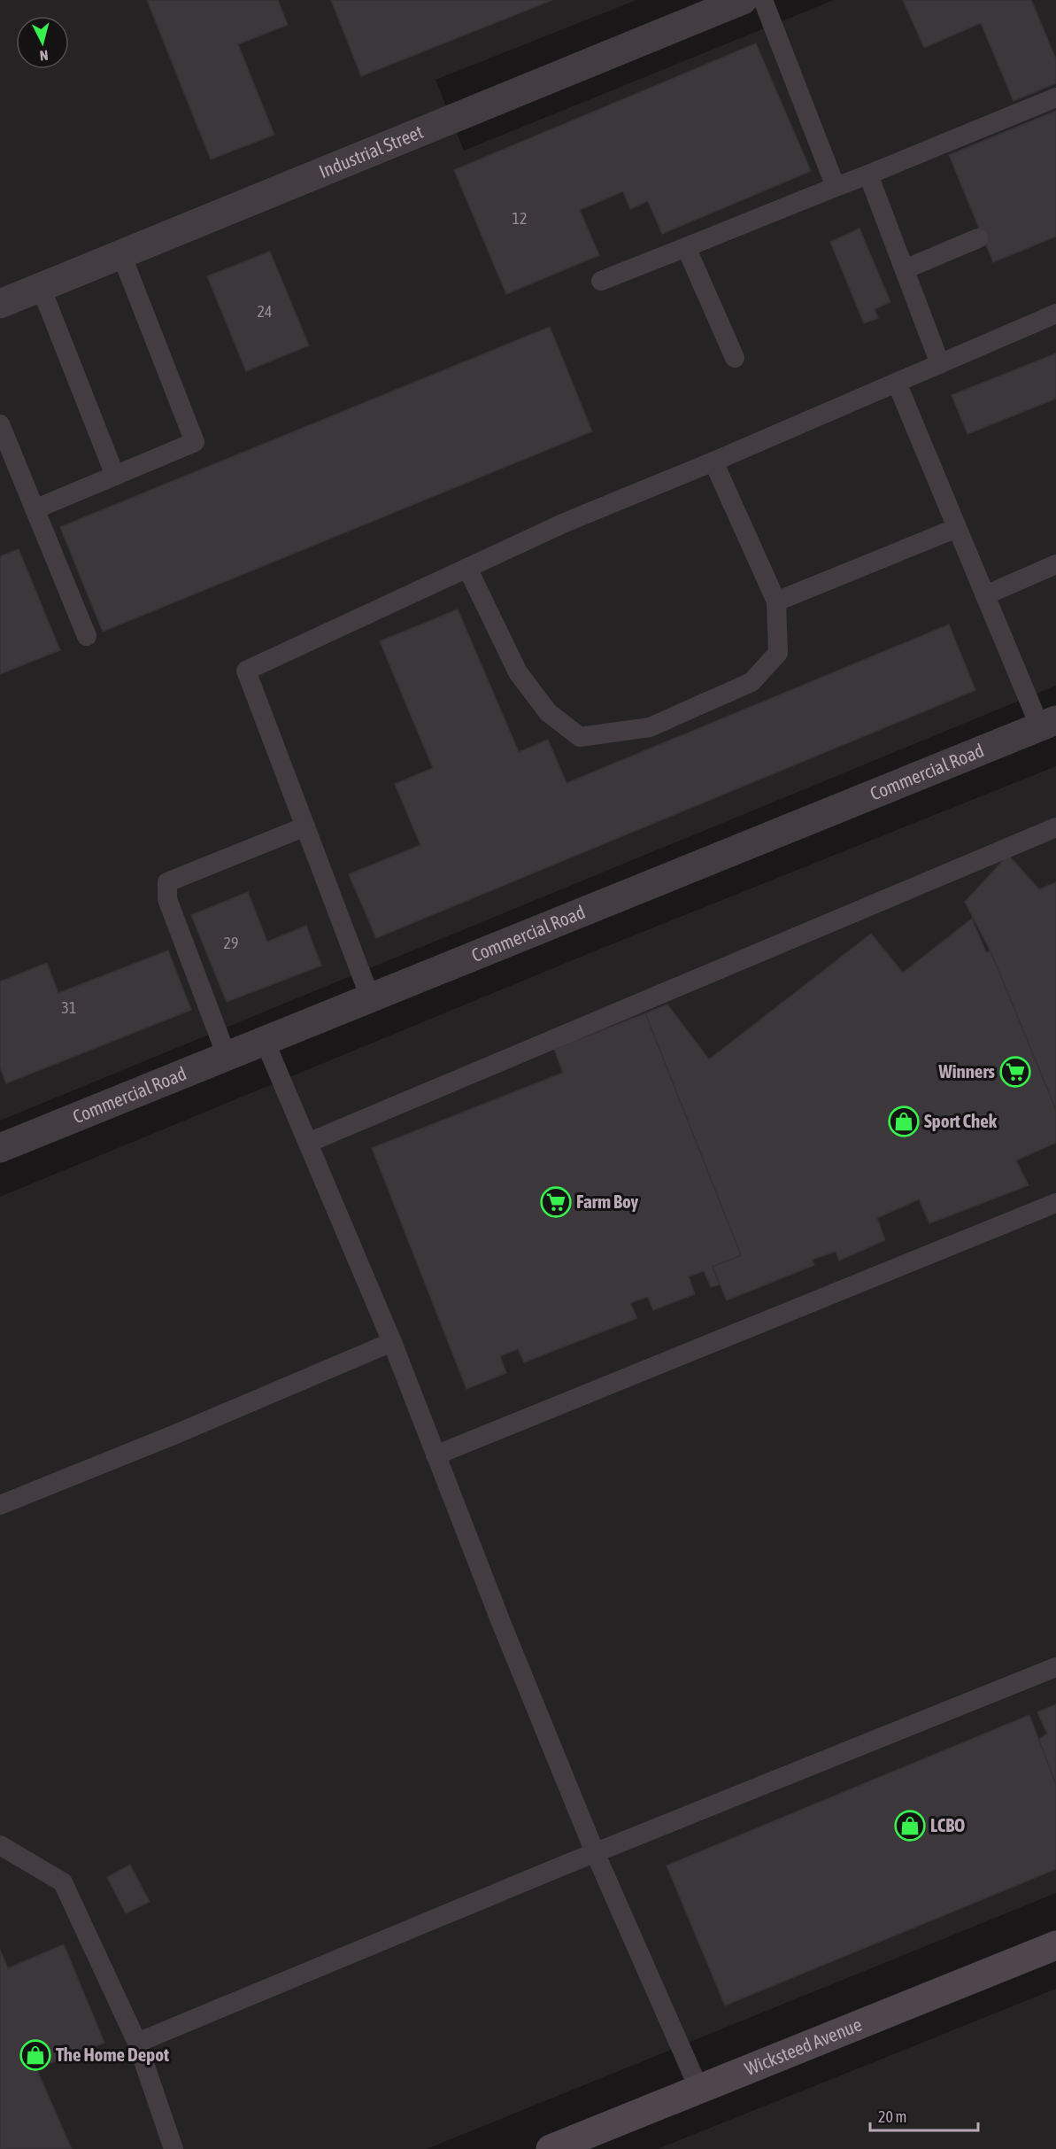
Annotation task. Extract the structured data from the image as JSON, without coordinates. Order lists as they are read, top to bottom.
{
  "streets": {
    "street": ["Industrial Street", "Commercial Road", "Wicksteed Avenue"]
  },
  "places": {
    "supermarket": ["Winners", "Farm Boy"],
    "shop": ["Sport Chek", "LCBO", "The Home Depot"]
  },
  "house_numbers": [
    "12",
    "24",
    "29",
    "31"
  ],
  "scale_bar": "20 m",
  "north": "bottom"
}
